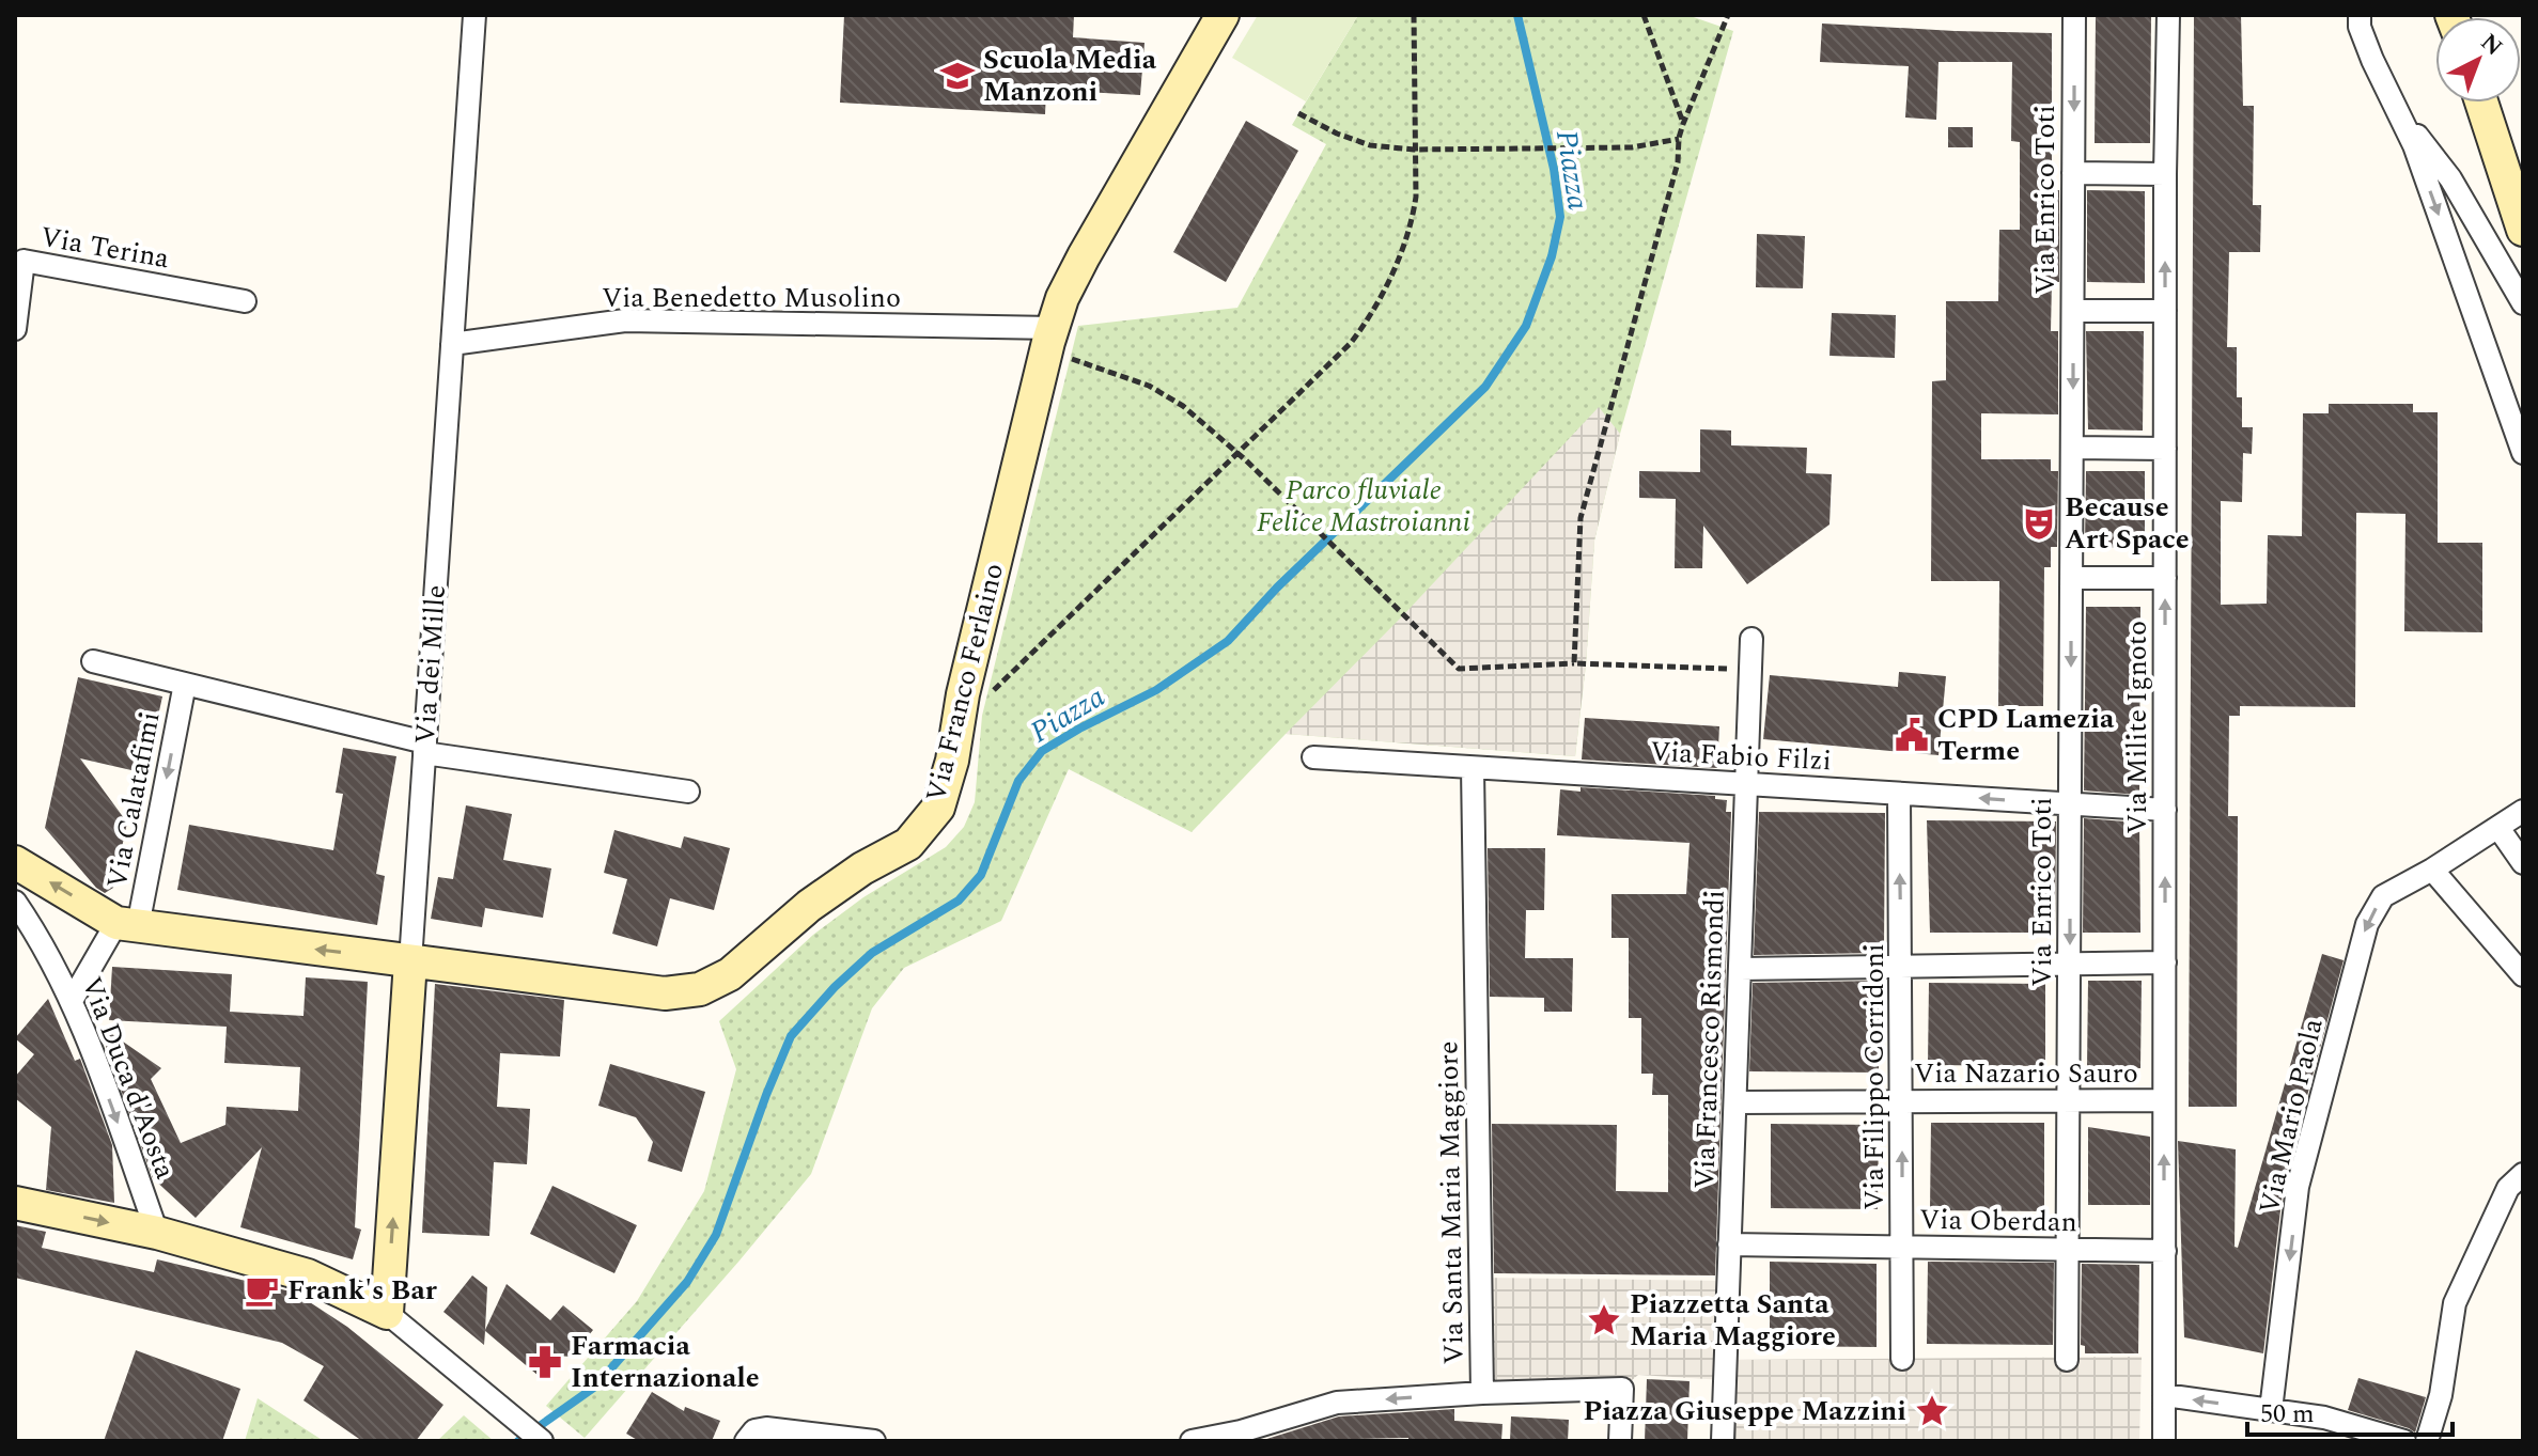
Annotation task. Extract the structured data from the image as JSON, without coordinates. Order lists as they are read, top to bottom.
{
  "streets": {
    "main road": ["Via dei Mille", "Via Franco Ferlaino"],
    "street": [
      "Via Enrico Toti",
      "Via Terina",
      "Via Benedetto Musolino",
      "Via Milite Ignoto",
      "Via Fabio Filzi",
      "Via Calatafimi",
      "Via Francesco Rismondi",
      "Via Nazario Sauro",
      "Via Filippo Corridoni",
      "Via Duca d'Aosta",
      "Via Mario Paola",
      "Via Santa Maria Maggiore",
      "Via Oberdan"
    ]
  },
  "crossings": [
    ["Via Enrico Toti", "Via Fabio Filzi"],
    ["Via Enrico Toti", "Via Nazario Sauro"],
    ["Via Enrico Toti", "Via Oberdan"],
    ["Via Benedetto Musolino", "Via dei Mille"],
    ["Via Benedetto Musolino", "Via Franco Ferlaino"],
    ["Via dei Mille", "Via Franco Ferlaino"],
    ["Via dei Mille", "Via Calatafimi"],
    ["Via Franco Ferlaino", "Via Calatafimi"],
    ["Via Milite Ignoto", "Via Fabio Filzi"],
    ["Via Milite Ignoto", "Via Nazario Sauro"],
    ["Via Milite Ignoto", "Via Oberdan"],
    ["Via Fabio Filzi", "Via Francesco Rismondi"],
    ["Via Fabio Filzi", "Via Filippo Corridoni"],
    ["Via Fabio Filzi", "Via Santa Maria Maggiore"],
    ["Via Calatafimi", "Via Duca d'Aosta"],
    ["Via Francesco Rismondi", "Via Nazario Sauro"],
    ["Via Francesco Rismondi", "Via Oberdan"],
    ["Via Nazario Sauro", "Via Filippo Corridoni"],
    ["Via Filippo Corridoni", "Via Oberdan"]
  ],
  "one_way": [
    "Via Enrico Toti",
    "Via Milite Ignoto",
    "Via Filippo Corridoni",
    "Via Duca d'Aosta"
  ],
  "water": ["Piazza"],
  "parks": ["Parco fluviale Felice Mastroianni"],
  "places": {
    "school or university": ["Scuola Media Manzoni"],
    "theatre": ["Because Art Space"],
    "public building": ["CPD Lamezia Terme"],
    "cafe": ["Frank's Bar"],
    "place": ["Piazzetta Santa Maria Maggiore", "Piazza Giuseppe Mazzini"],
    "pharmacy": ["Farmacia Internazionale"]
  },
  "scale_bar": "50 m",
  "north": "top right"
}
